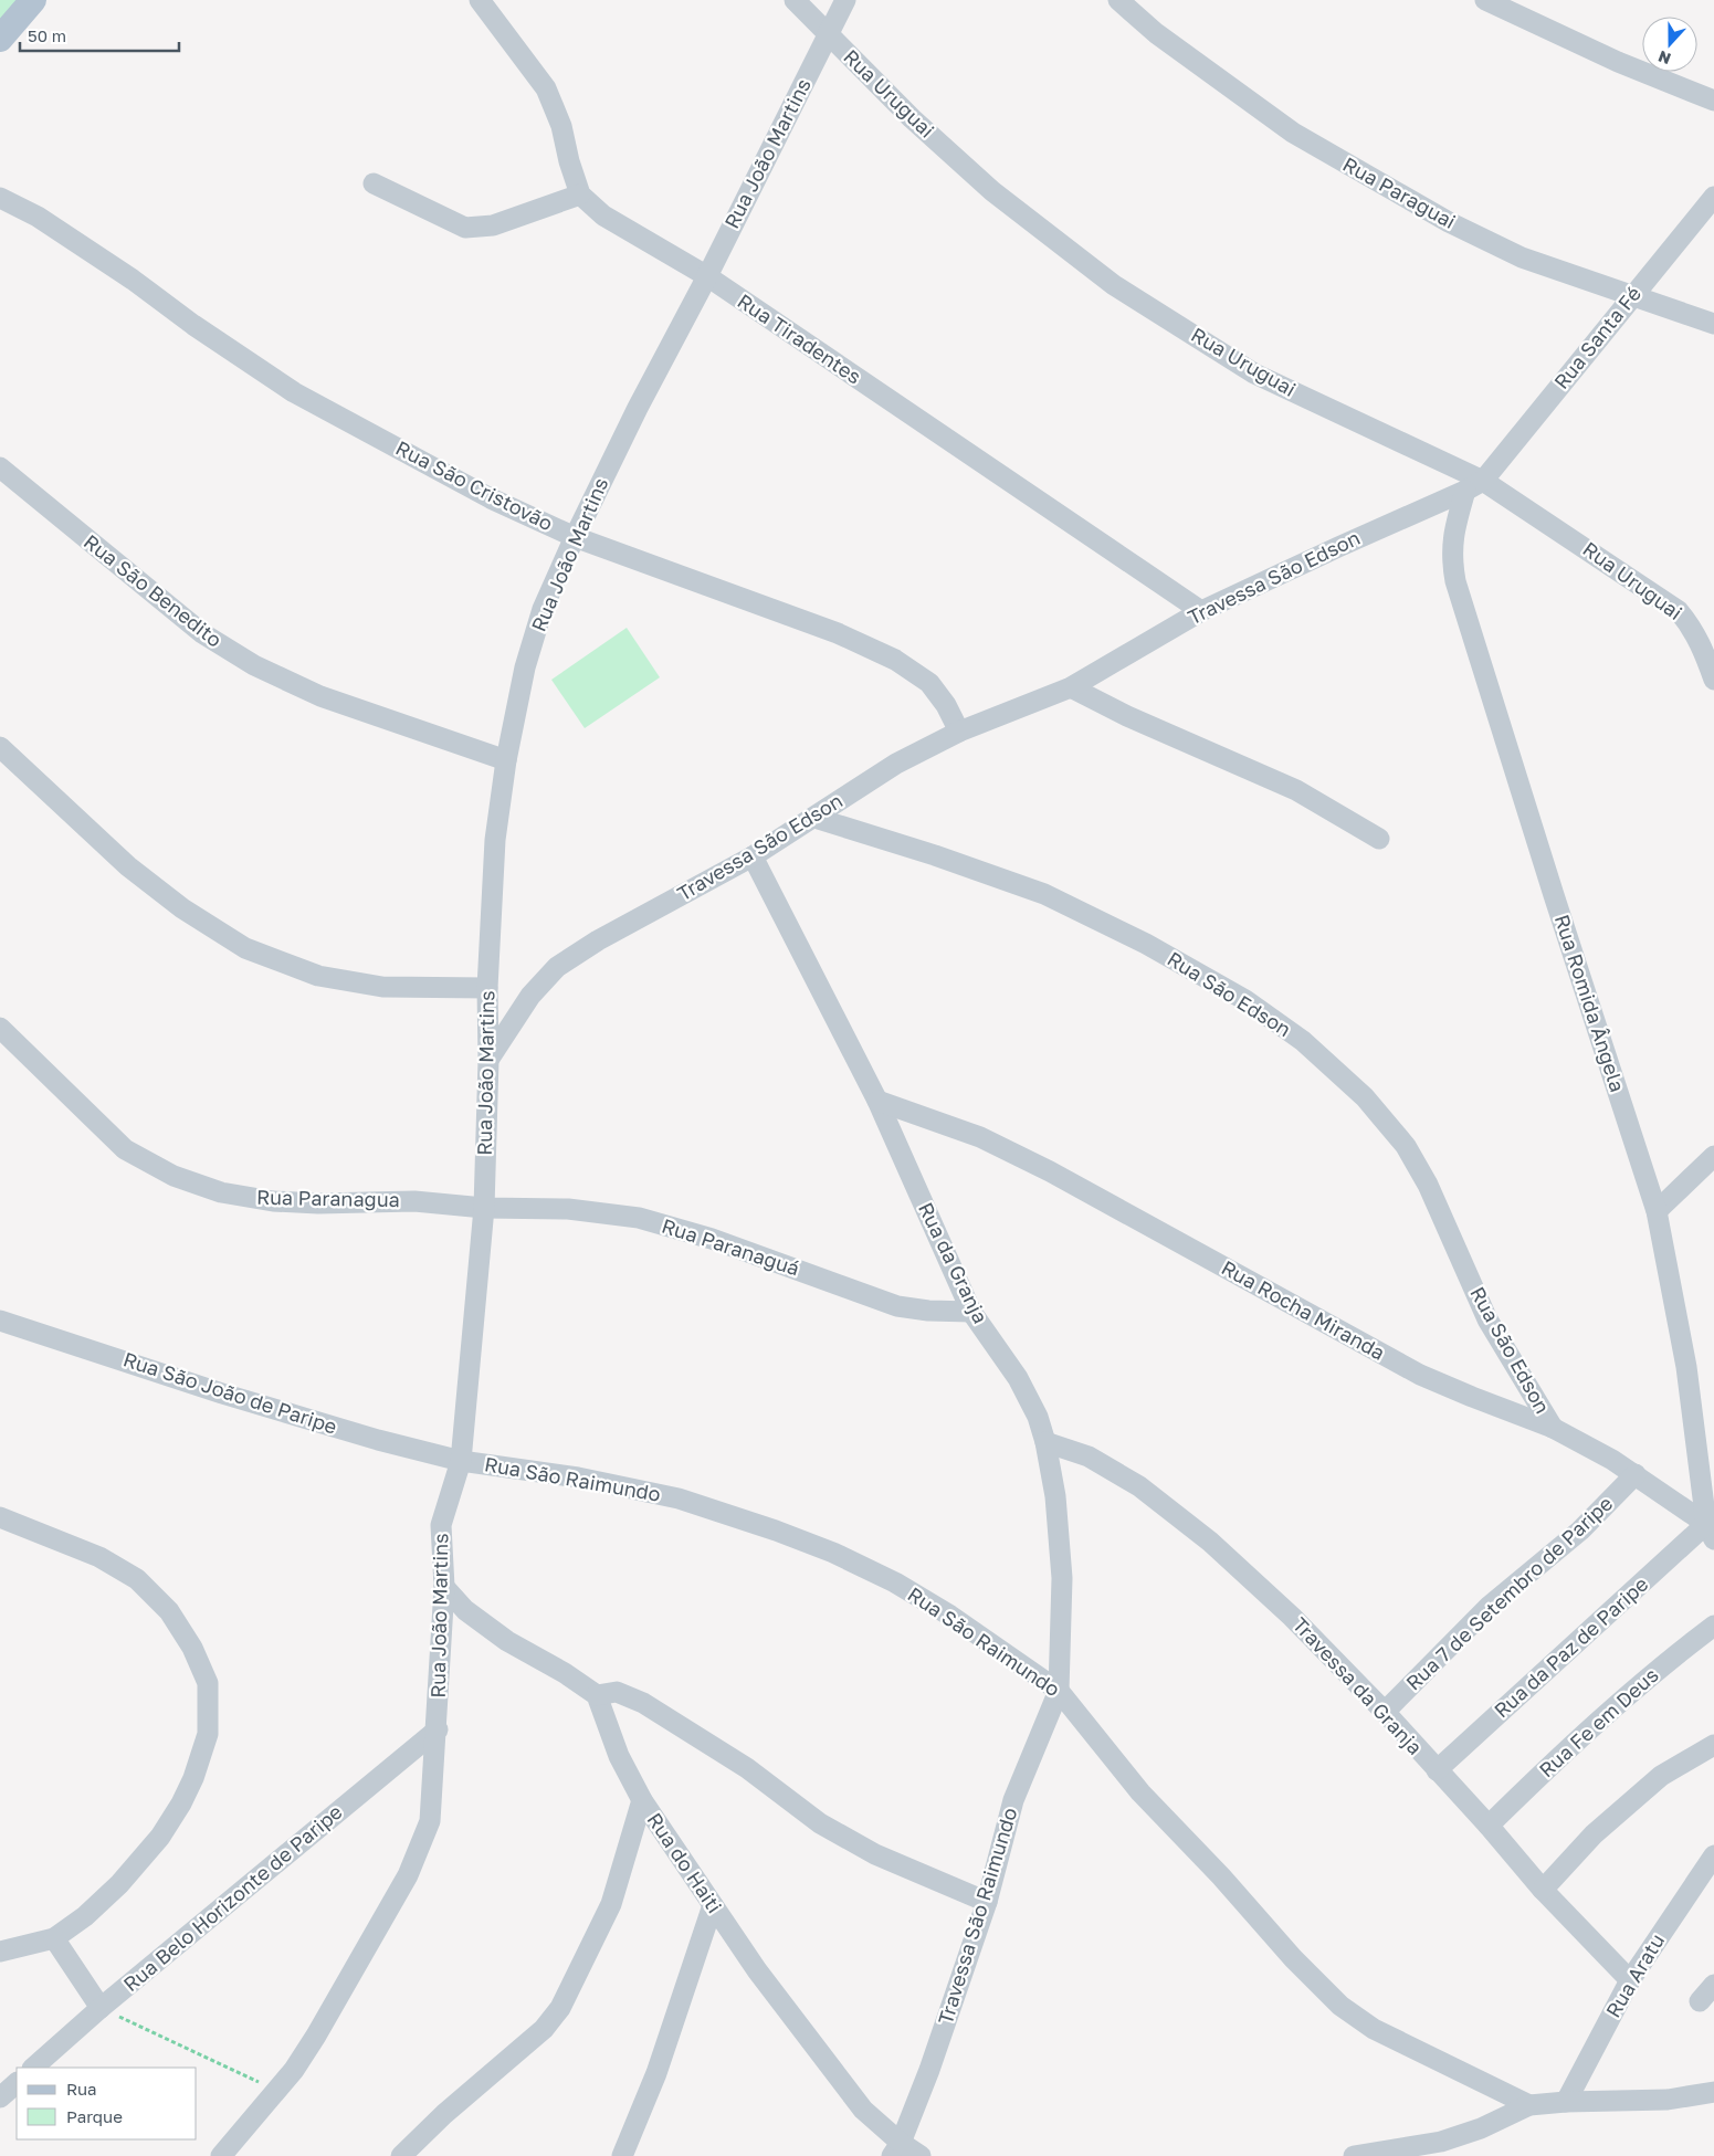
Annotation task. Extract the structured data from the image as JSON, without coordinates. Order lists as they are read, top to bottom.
{
  "streets": {
    "street": [
      "Rua Uruguai",
      "Rua João Martins",
      "Rua Paraguai",
      "Rua Santa Fé",
      "Rua Tiradentes",
      "Rua São Cristovão",
      "Travessa São Edson",
      "Rua São Benedito",
      "Rua São Edson",
      "Rua Romida Ângela",
      "Rua Paranagua",
      "Rua Paranaguá",
      "Rua da Granja",
      "Rua Rocha Miranda",
      "Rua São João de Paripe",
      "Rua São Raimundo",
      "Rua 7 de Setembro de Paripe",
      "Rua da Paz de Paripe",
      "Travessa da Granja",
      "Rua Fe em Deus",
      "Rua do Haiti",
      "Rua Belo Horizonte de Paripe",
      "Travessa São Raimundo",
      "Rua Aratu"
    ]
  },
  "crossings": [
    ["Rua Uruguai", "Rua João Martins"],
    ["Rua Uruguai", "Rua Santa Fé"],
    ["Rua Uruguai", "Travessa São Edson"],
    ["Rua Uruguai", "Rua Romida Ângela"],
    ["Rua João Martins", "Rua Tiradentes"],
    ["Rua João Martins", "Rua São Cristovão"],
    ["Rua João Martins", "Travessa São Edson"],
    ["Rua João Martins", "Rua São Benedito"],
    ["Rua João Martins", "Rua Paranagua"],
    ["Rua João Martins", "Rua Paranaguá"],
    ["Rua João Martins", "Rua São João de Paripe"],
    ["Rua João Martins", "Rua São Raimundo"],
    ["Rua João Martins", "Rua Belo Horizonte de Paripe"],
    ["Rua Paraguai", "Rua Santa Fé"],
    ["Rua Santa Fé", "Travessa São Edson"],
    ["Rua Santa Fé", "Rua Romida Ângela"],
    ["Rua Tiradentes", "Travessa São Edson"],
    ["Rua São Cristovão", "Travessa São Edson"],
    ["Travessa São Edson", "Rua São Edson"],
    ["Travessa São Edson", "Rua Romida Ângela"],
    ["Travessa São Edson", "Rua da Granja"],
    ["Rua São Edson", "Rua Rocha Miranda"],
    ["Rua Romida Ângela", "Rua Rocha Miranda"],
    ["Rua Romida Ângela", "Rua da Paz de Paripe"],
    ["Rua Paranagua", "Rua Paranaguá"],
    ["Rua Paranaguá", "Rua da Granja"],
    ["Rua da Granja", "Rua Rocha Miranda"],
    ["Rua da Granja", "Rua São Raimundo"],
    ["Rua da Granja", "Travessa da Granja"],
    ["Rua da Granja", "Travessa São Raimundo"],
    ["Rua Rocha Miranda", "Rua 7 de Setembro de Paripe"],
    ["Rua Rocha Miranda", "Rua da Paz de Paripe"],
    ["Rua São João de Paripe", "Rua São Raimundo"],
    ["Rua São Raimundo", "Travessa São Raimundo"],
    ["Rua 7 de Setembro de Paripe", "Travessa da Granja"],
    ["Rua da Paz de Paripe", "Travessa da Granja"],
    ["Travessa da Granja", "Rua Fe em Deus"],
    ["Travessa da Granja", "Rua Aratu"],
    ["Rua do Haiti", "Travessa São Raimundo"]
  ],
  "legend": ["Rua", "Parque"],
  "scale_bar": "50 m",
  "north": "bottom"
}
